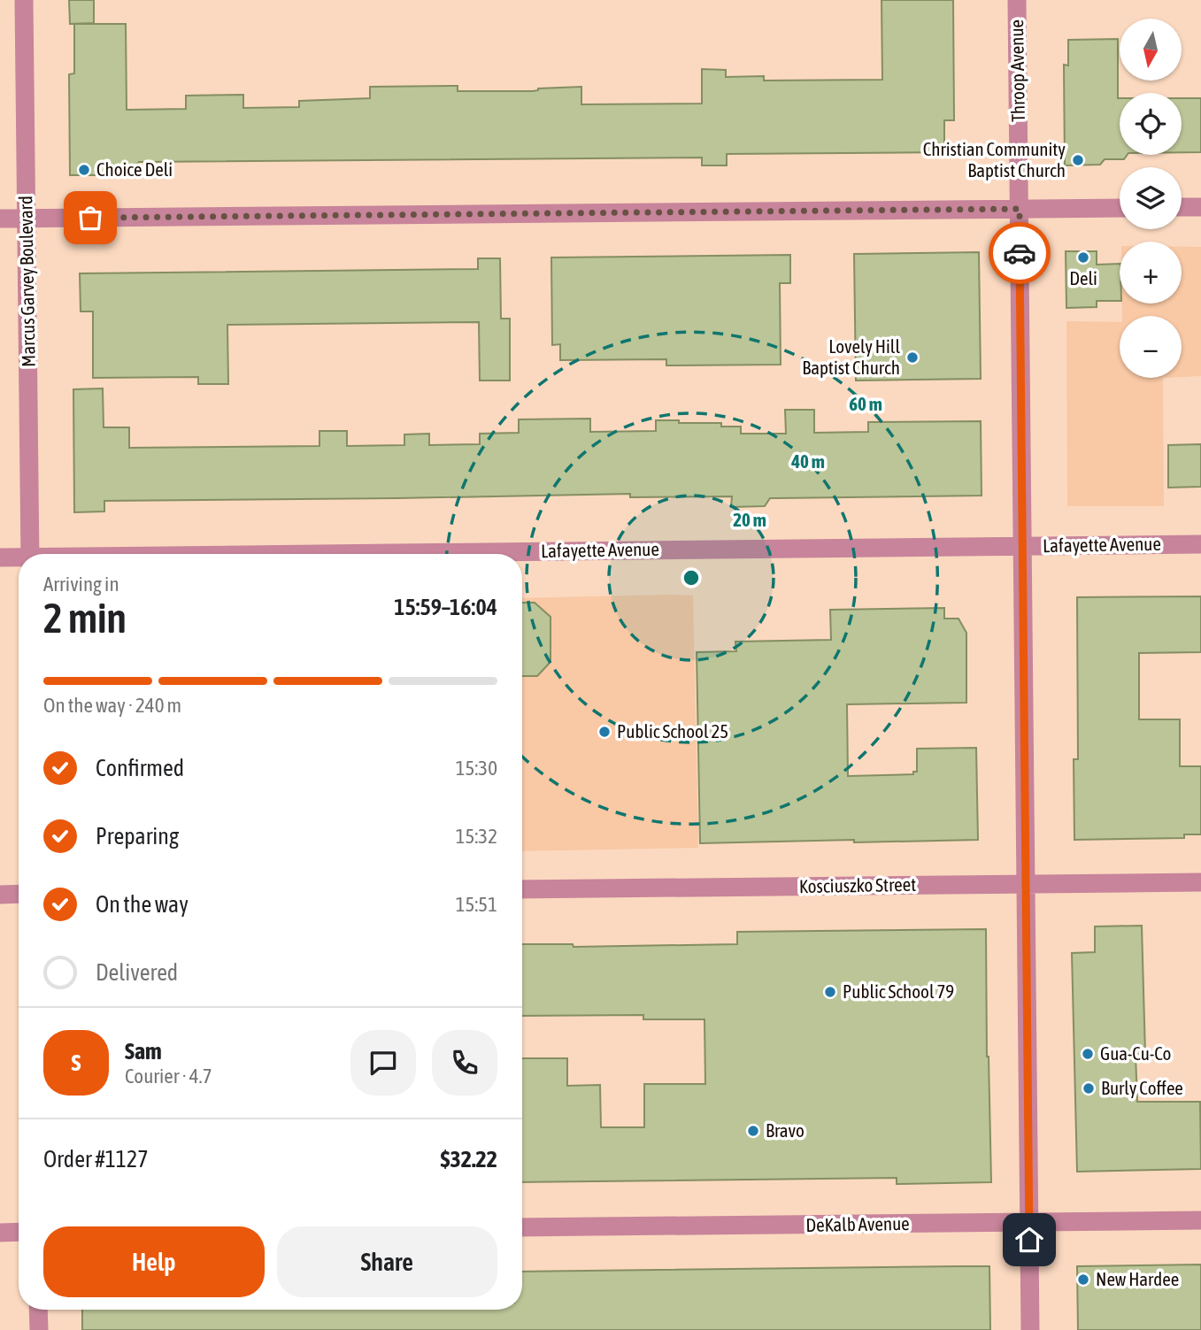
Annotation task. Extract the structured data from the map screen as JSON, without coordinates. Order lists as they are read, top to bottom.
{
  "streets": {
    "street": [
      "Throop Avenue",
      "Marcus Garvey Boulevard",
      "Lafayette Avenue",
      "Kosciuszko Street",
      "DeKalb Avenue"
    ]
  },
  "crossings": [
    ["Throop Avenue", "Lafayette Avenue"],
    ["Throop Avenue", "Kosciuszko Street"],
    ["Throop Avenue", "DeKalb Avenue"]
  ],
  "places": [
    "Christian Community Baptist Church",
    "Choice Deli",
    "Deli",
    "Lovely Hill Baptist Church",
    "Public School 25",
    "Public School 79",
    "Gua-Cu-Co",
    "Burly Coffee",
    "Bravo",
    "New Hardee"
  ],
  "north": "bottom",
  "page": {
    "map_buttons": ["+", "−"],
    "heading": ["2 min", "Arriving in", "15:59–16:04"],
    "panel": [
      "Sam",
      "Courier · 4.7",
      "Order #1127",
      "$32.22"
    ],
    "bar": "On the way · 240 m",
    "list": [
      ["Confirmed", "15:30"],
      ["Preparing", "15:32"],
      ["On the way", "15:51"],
      "Delivered"
    ],
    "round": "S",
    "buttons": ["Help", "Share"]
  },
  "rings": ["60 m", "40 m", "20 m"]
}
